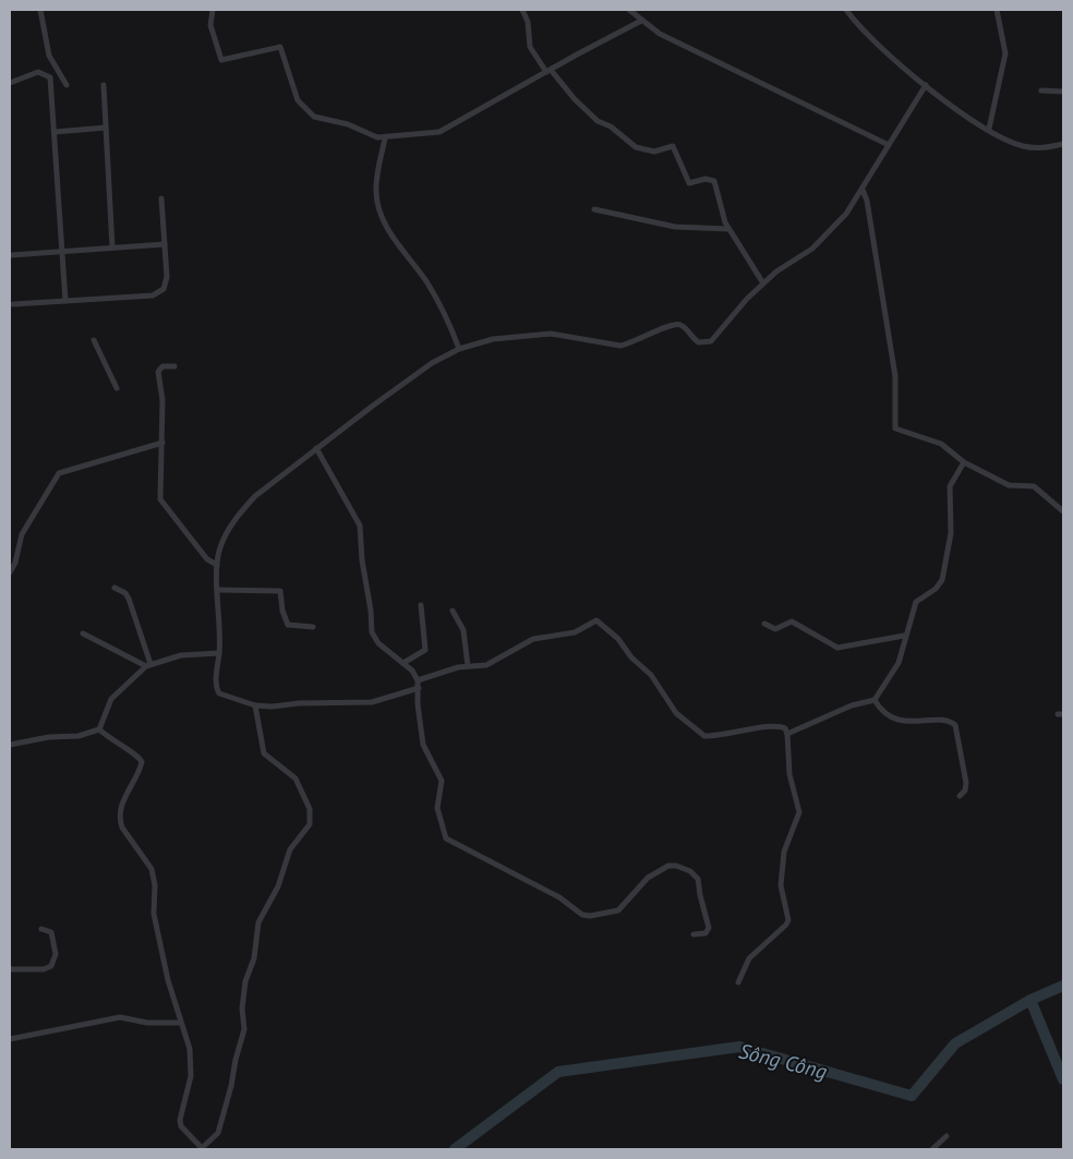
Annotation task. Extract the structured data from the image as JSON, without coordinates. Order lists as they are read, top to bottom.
{
  "water": ["Sông Công"]
}
